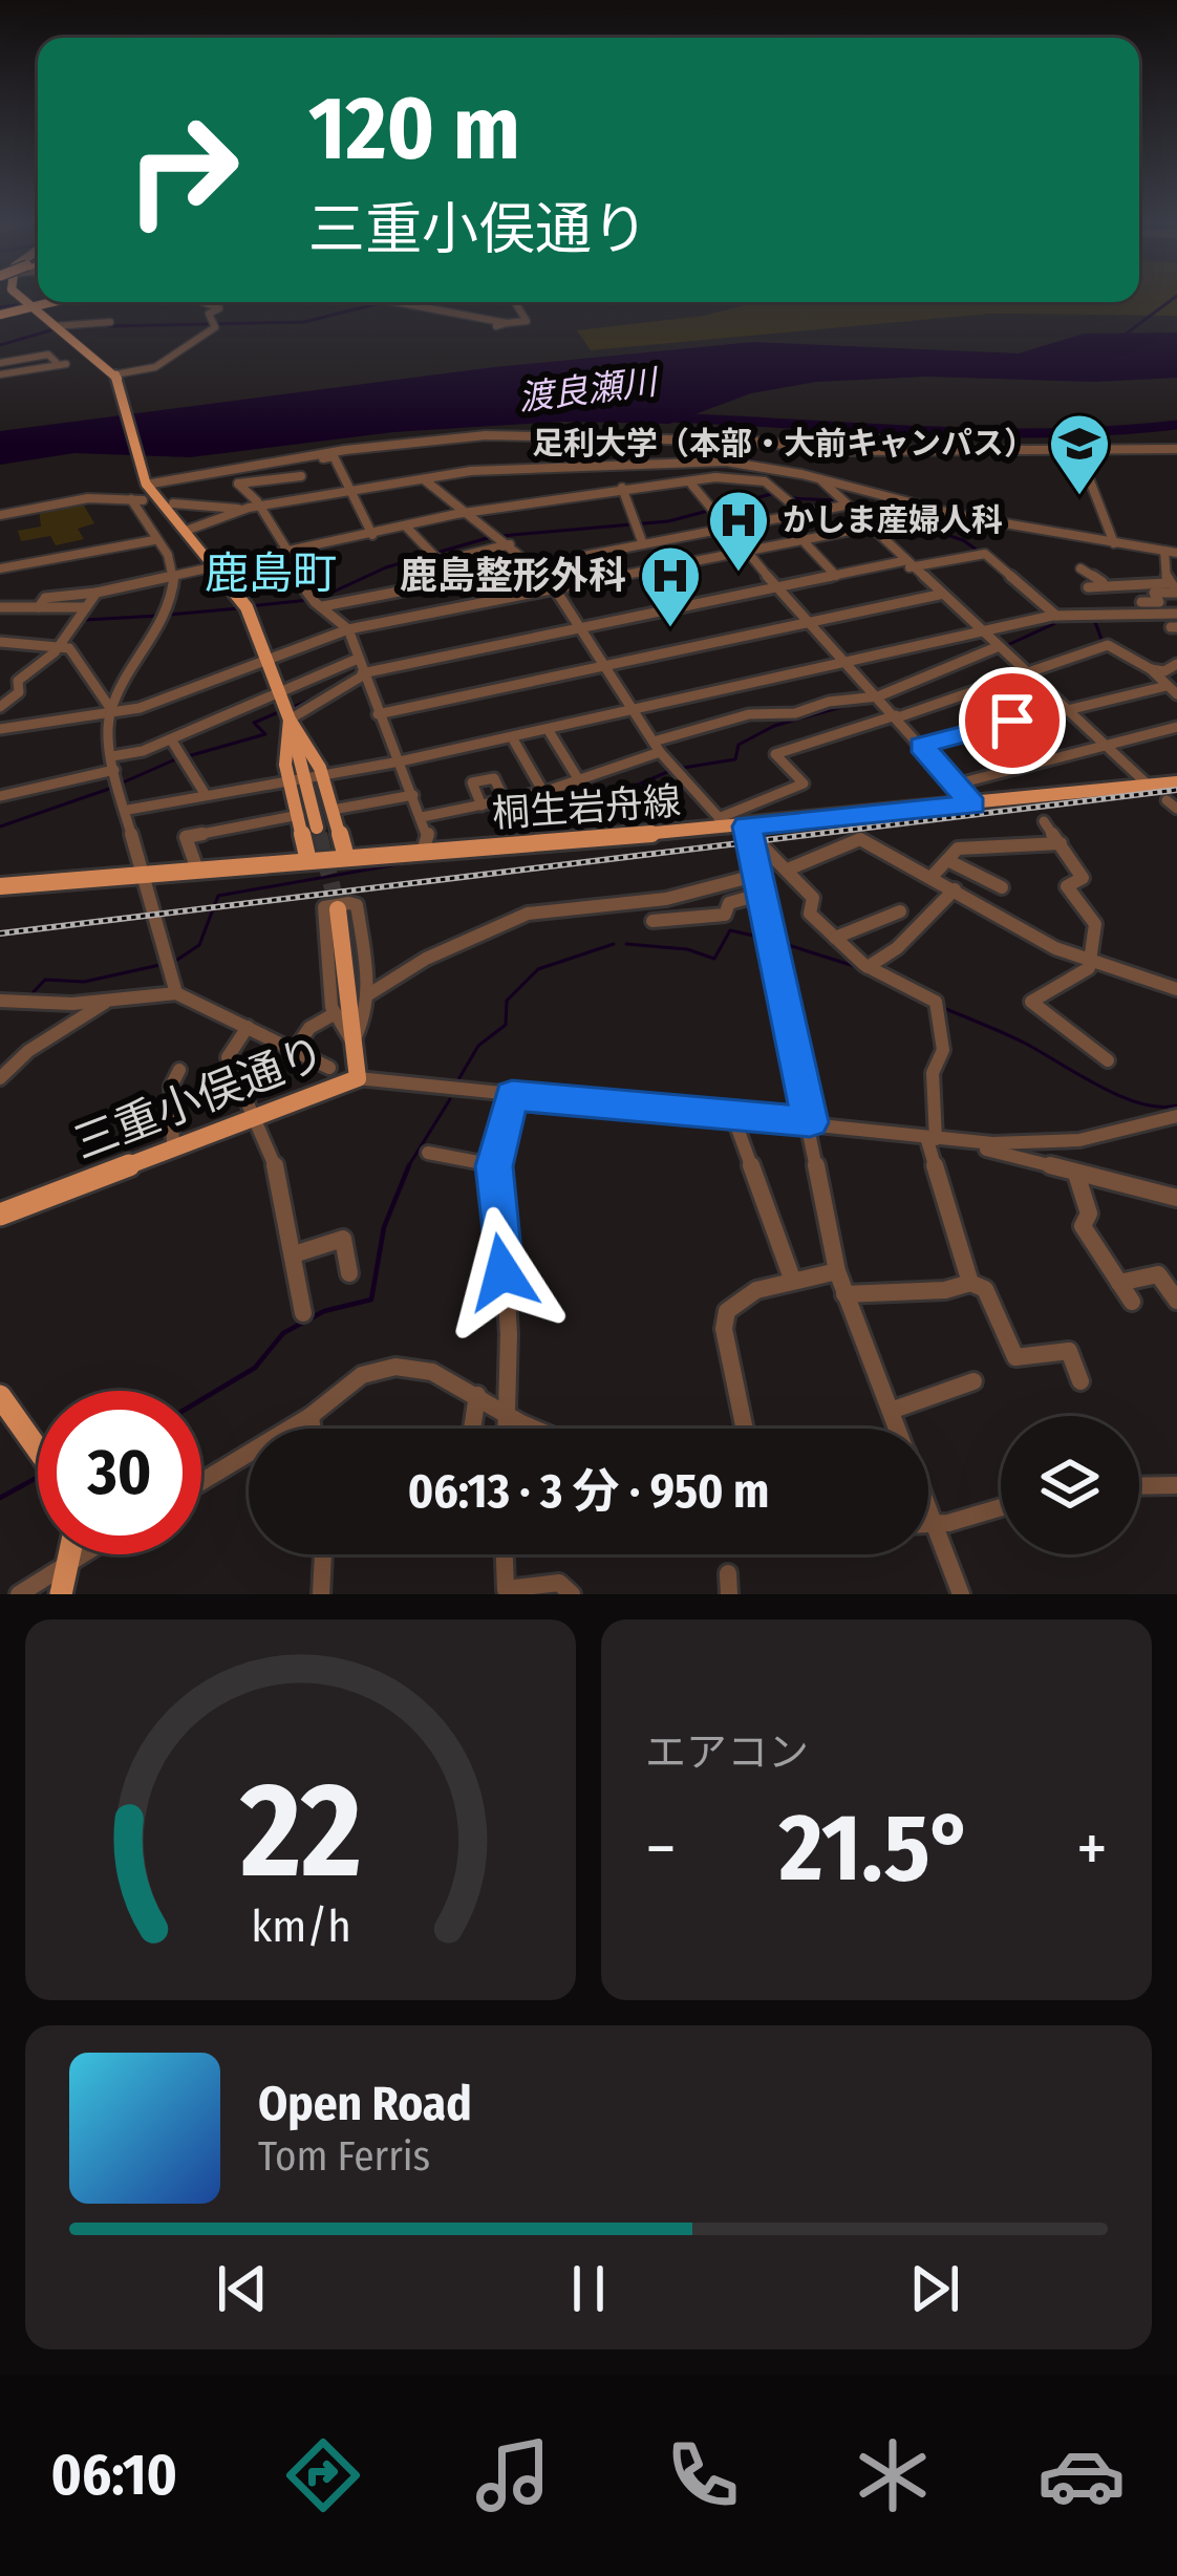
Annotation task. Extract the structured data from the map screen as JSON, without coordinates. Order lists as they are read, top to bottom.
{
  "streets": {
    "main road": ["桐生岩舟線", "三重小俣通り"]
  },
  "districts": ["鹿島町"],
  "water": ["渡良瀬川"],
  "places": {
    "school or university": ["足利大学（本部・大前キャンパス）"],
    "hospital": ["かしま産婦人科", "鹿島整形外科"]
  },
  "page": {
    "turn": ["120 m", "三重小俣通り"],
    "limit": "30",
    "trip": "06:13 · 3 分 · 950 m",
    "tile": "エアコン",
    "heat": ["−", "21.5°", "+"],
    "song": ["Open Road", "Tom Ferris"],
    "tabs": "06:10",
    "gauge": ["22", "km/h"]
  }
}
